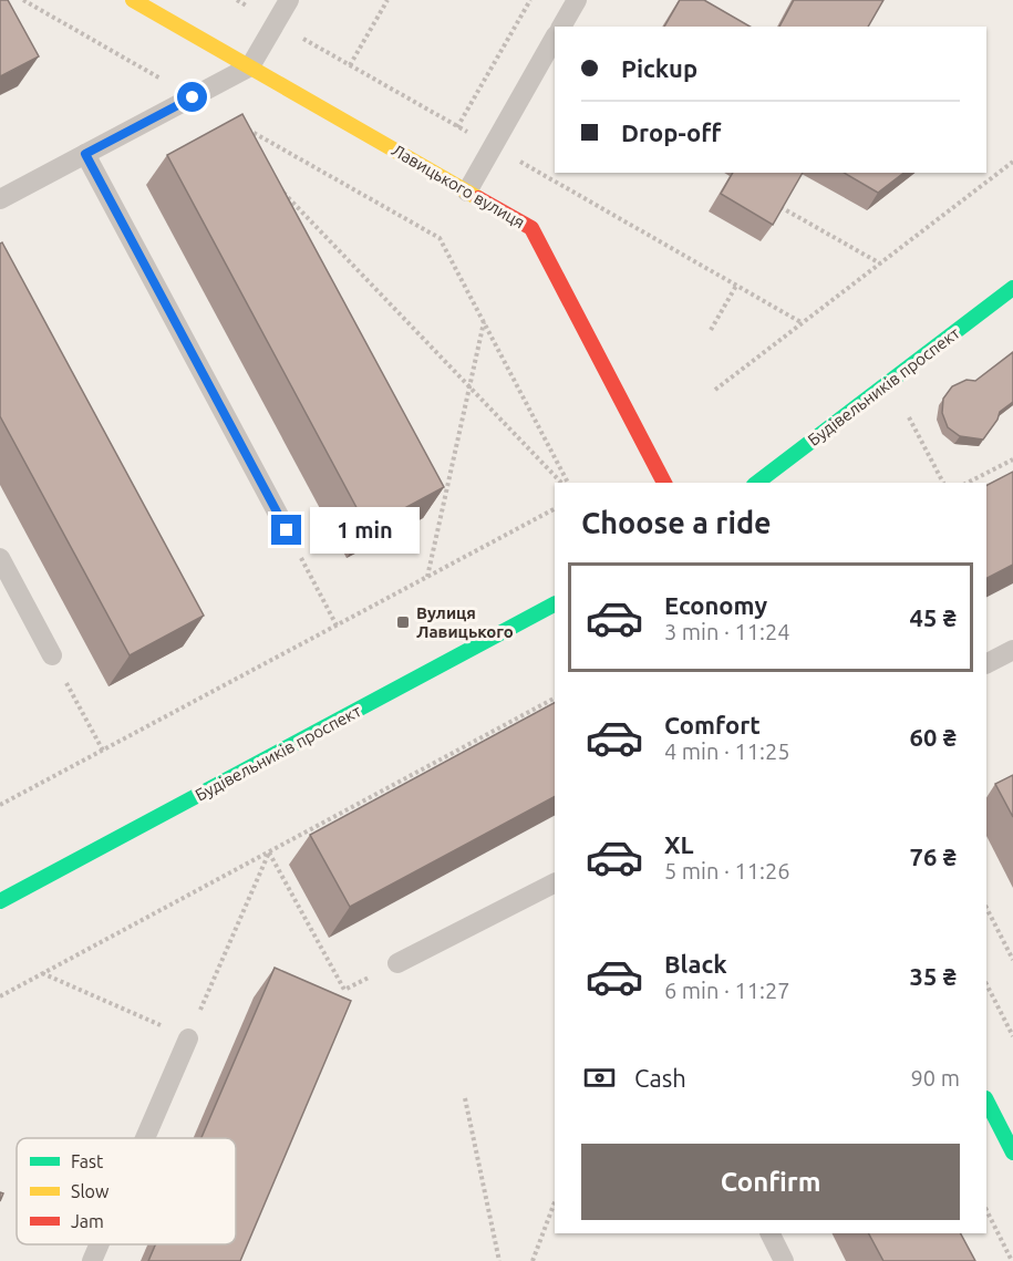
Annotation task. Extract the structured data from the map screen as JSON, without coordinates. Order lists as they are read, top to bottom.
{
  "streets": {
    "main road": ["Лавицького вулиця", "Будівельників проспект"]
  },
  "places": {
    "transit": ["Вулиця Лавицького"]
  },
  "legend": ["Fast", "Slow", "Jam"],
  "page": {
    "banner": ["Pickup", "Drop-off"],
    "heading": "Choose a ride",
    "bubble": "1 min",
    "list": [
      {
        "name": "Economy",
        "note": "3 min · 11:24",
        "value": "45 ₴"
      },
      {
        "name": "Comfort",
        "note": "4 min · 11:25",
        "value": "60 ₴"
      },
      {
        "name": "XL",
        "note": "5 min · 11:26",
        "value": "76 ₴"
      },
      {
        "name": "Black",
        "note": "6 min · 11:27",
        "value": "35 ₴"
      }
    ],
    "pay": ["Cash", "90 m"],
    "buttons": "Confirm"
  }
}
